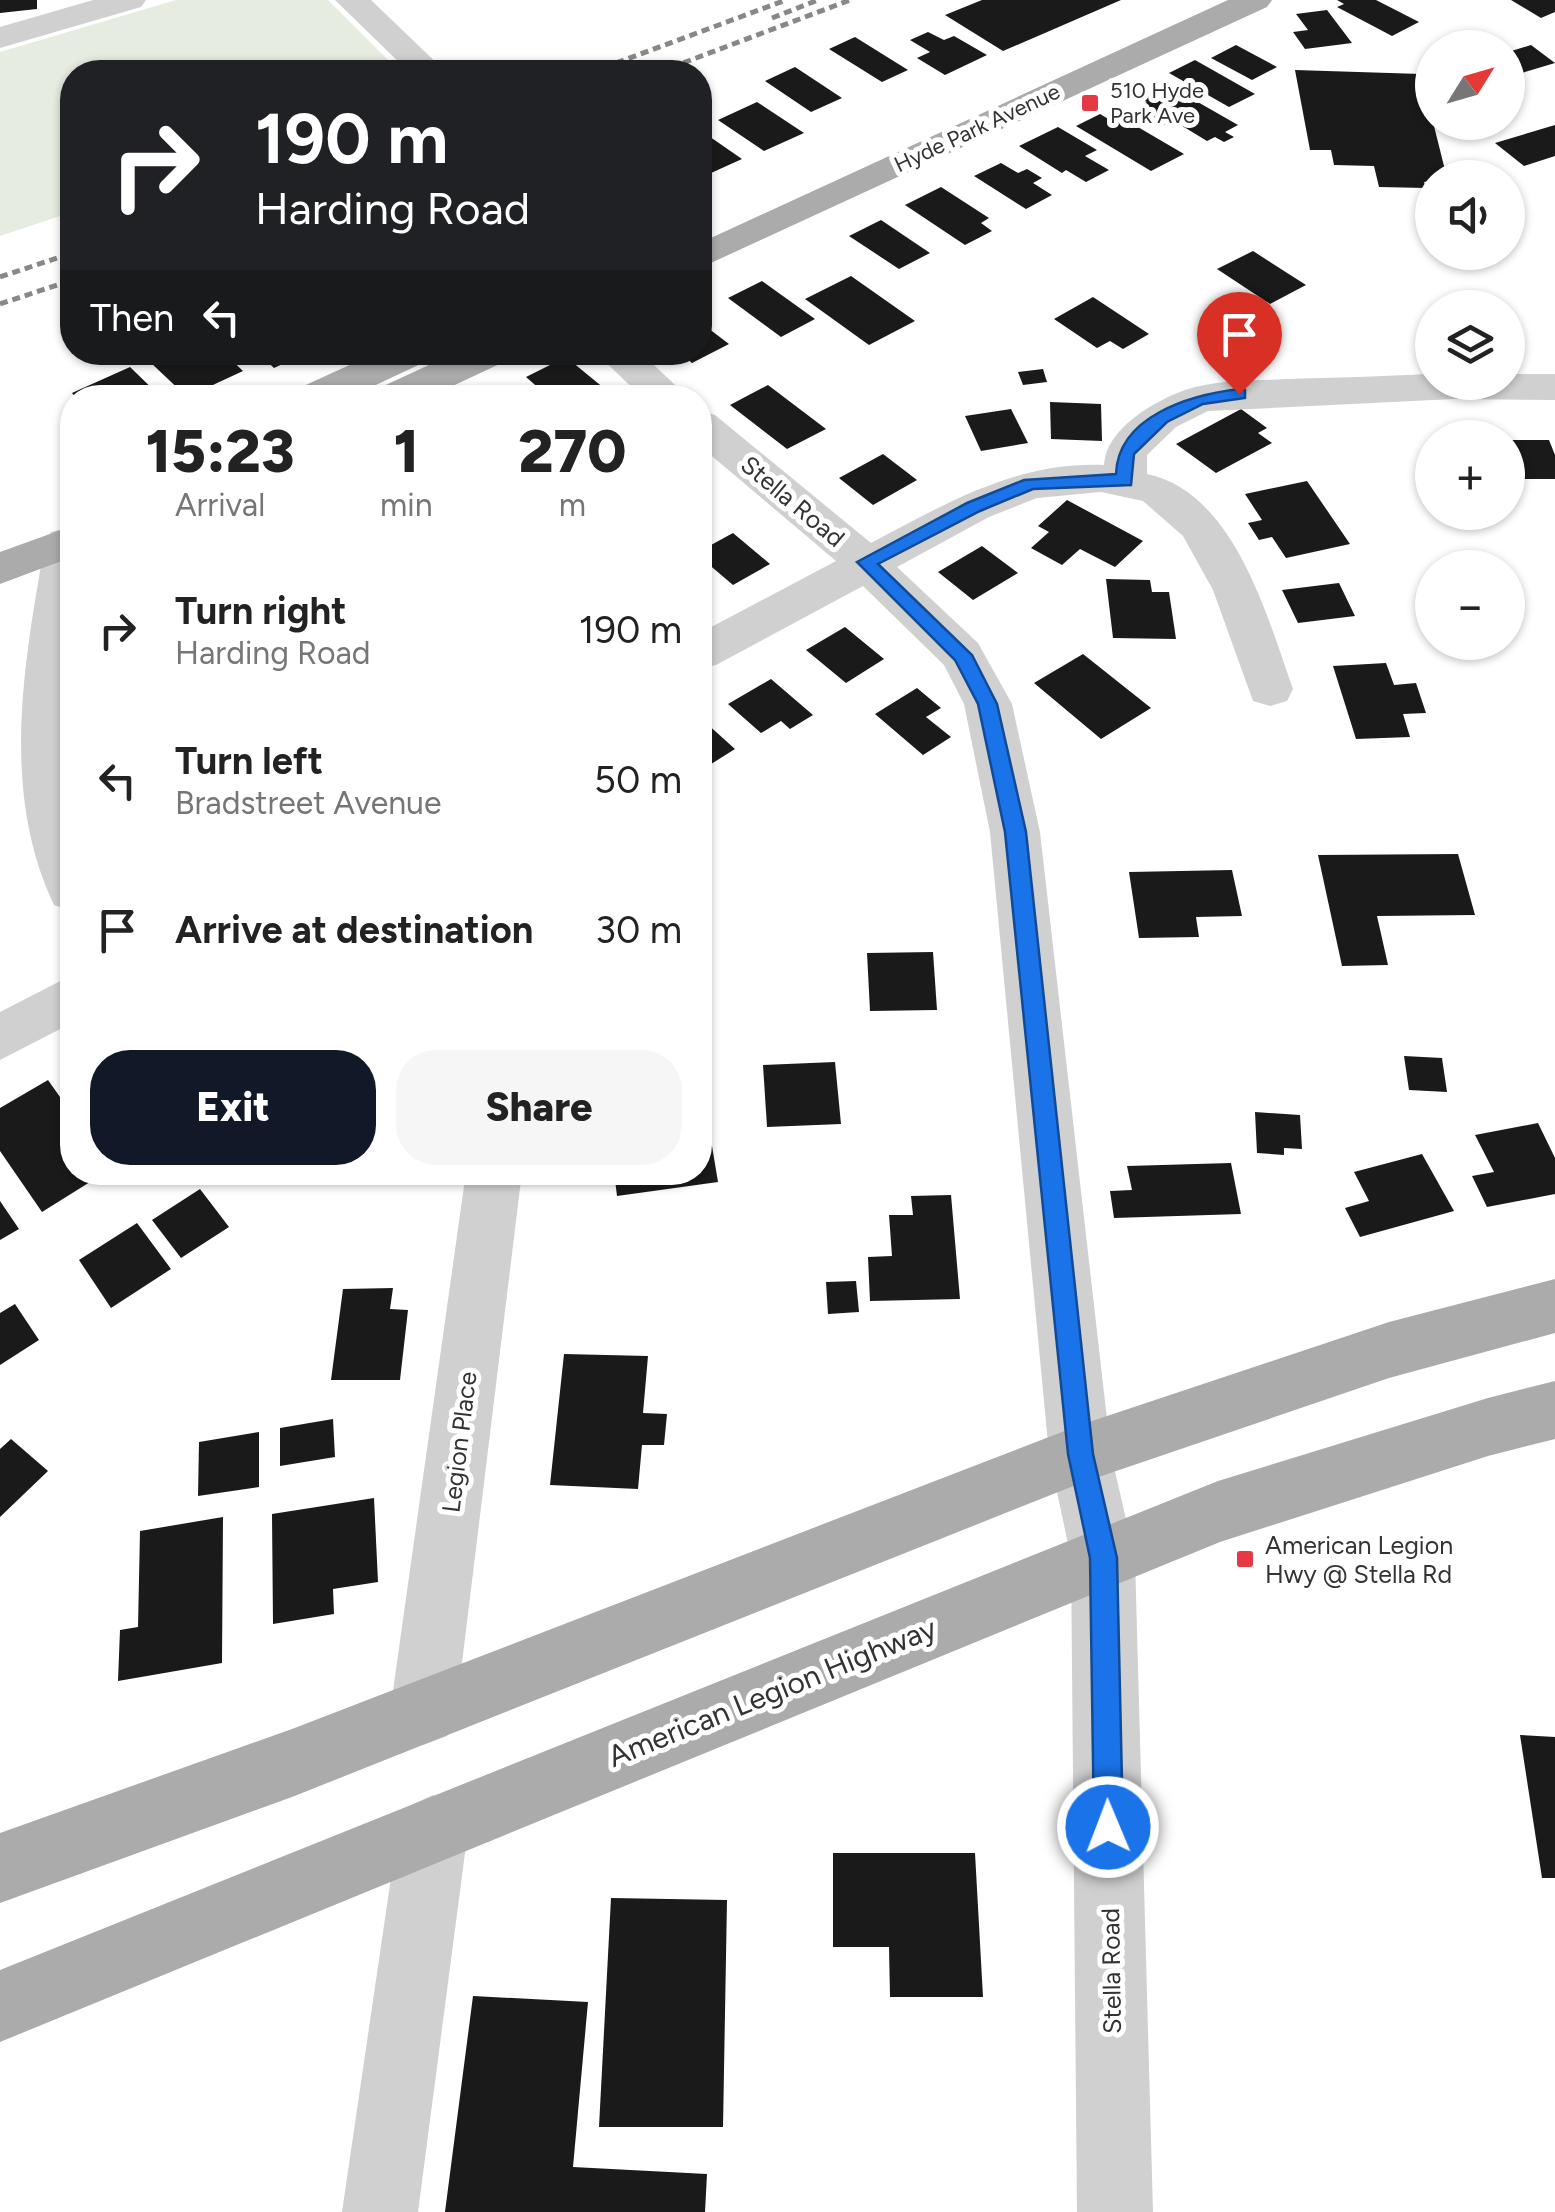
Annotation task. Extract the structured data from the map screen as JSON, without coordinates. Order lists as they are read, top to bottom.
{
  "streets": {
    "main road": ["Hyde Park Avenue", "American Legion Highway"],
    "street": ["Stella Road", "Legion Place"]
  },
  "crossings": [
    ["Stella Road", "American Legion Highway"]
  ],
  "places": {
    "transit": ["510 Hyde Park Ave", "American Legion Hwy @ Stella Rd"]
  },
  "north": "top right",
  "page": {
    "map_buttons": ["+", "−"],
    "turn": ["190 m", "Harding Road"],
    "then": "Then",
    "eta": [
      "15:23",
      "Arrival",
      "1",
      "min",
      "270",
      "m"
    ],
    "list": [
      {
        "name": "Turn right",
        "note": "Harding Road",
        "value": "190 m"
      },
      {
        "name": "Turn left",
        "note": "Bradstreet Avenue",
        "value": "50 m"
      },
      {
        "name": "Arrive at destination",
        "value": "30 m"
      }
    ],
    "buttons": ["Exit", "Share"]
  }
}
